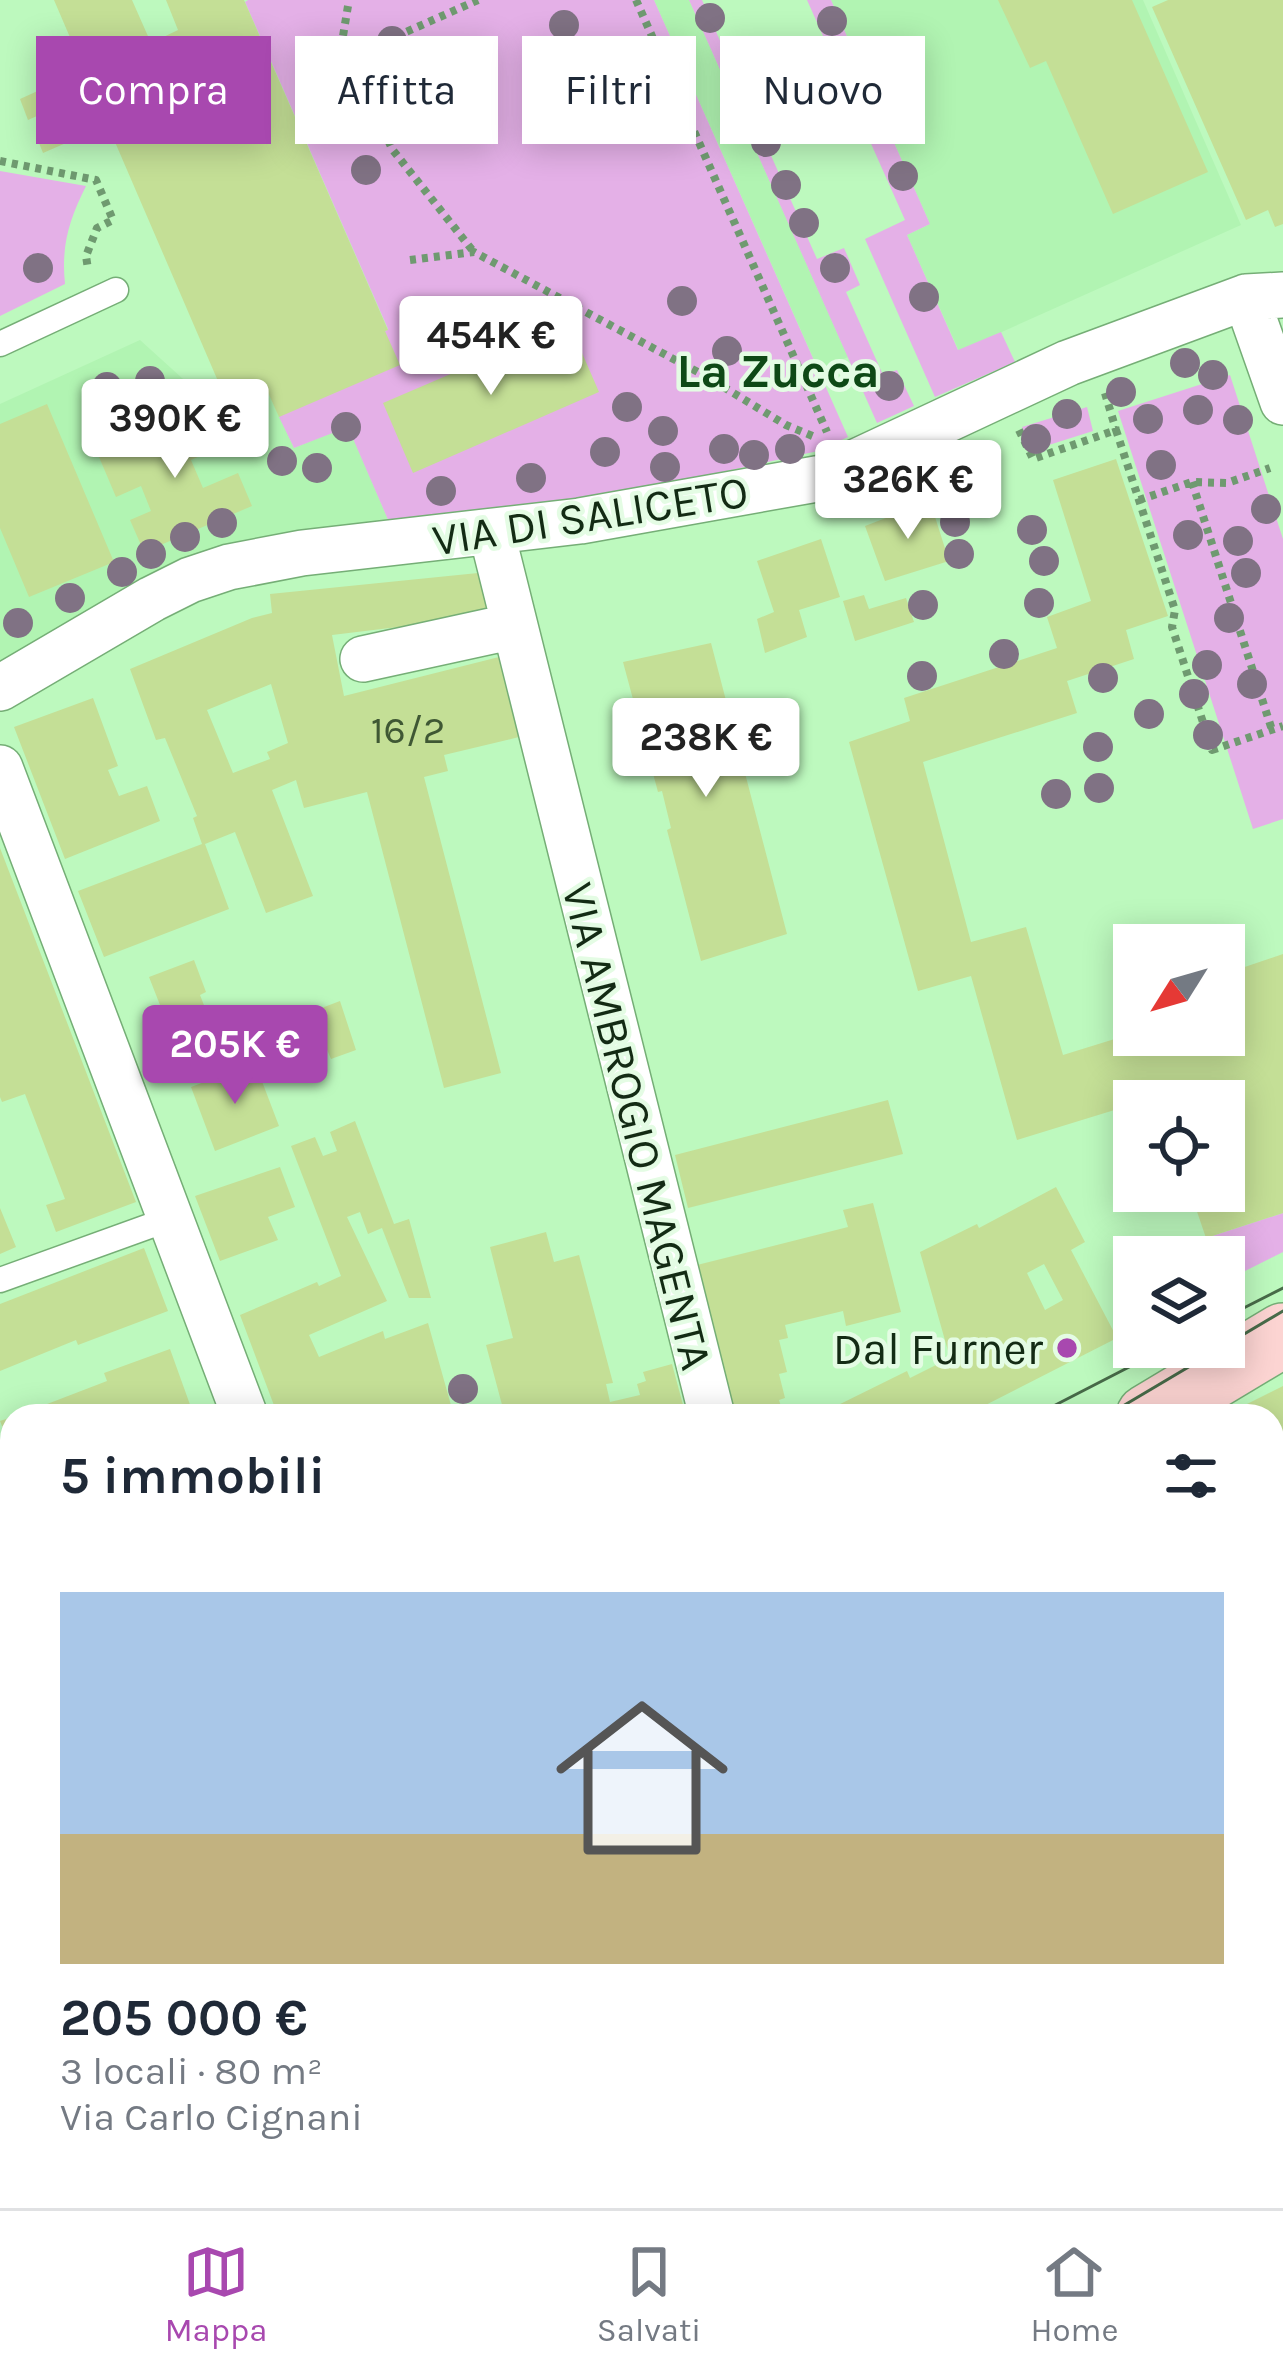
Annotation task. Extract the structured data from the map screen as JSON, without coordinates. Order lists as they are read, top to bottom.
{
  "streets": {
    "street": ["VIA DI SALICETO", "VIA AMBROGIO MAGENTA"]
  },
  "crossings": [
    ["VIA DI SALICETO", "VIA AMBROGIO MAGENTA"]
  ],
  "districts": ["La Zucca"],
  "places": ["Dal Furner"],
  "house_numbers": ["16/2"],
  "north": "bottom left",
  "page": {
    "chip": [
      "Compra",
      "Affitta",
      "Filtri",
      "Nuovo"
    ],
    "price": [
      "454K €",
      "390K €",
      "326K €",
      "238K €",
      "205K €"
    ],
    "heading": "5 immobili",
    "list": [
      {
        "name": "205 000 €",
        "note": "3 locali · 80 m² · Via Carlo Cignani"
      }
    ],
    "tabs": ["Mappa", "Salvati", "Home"]
  }
}
